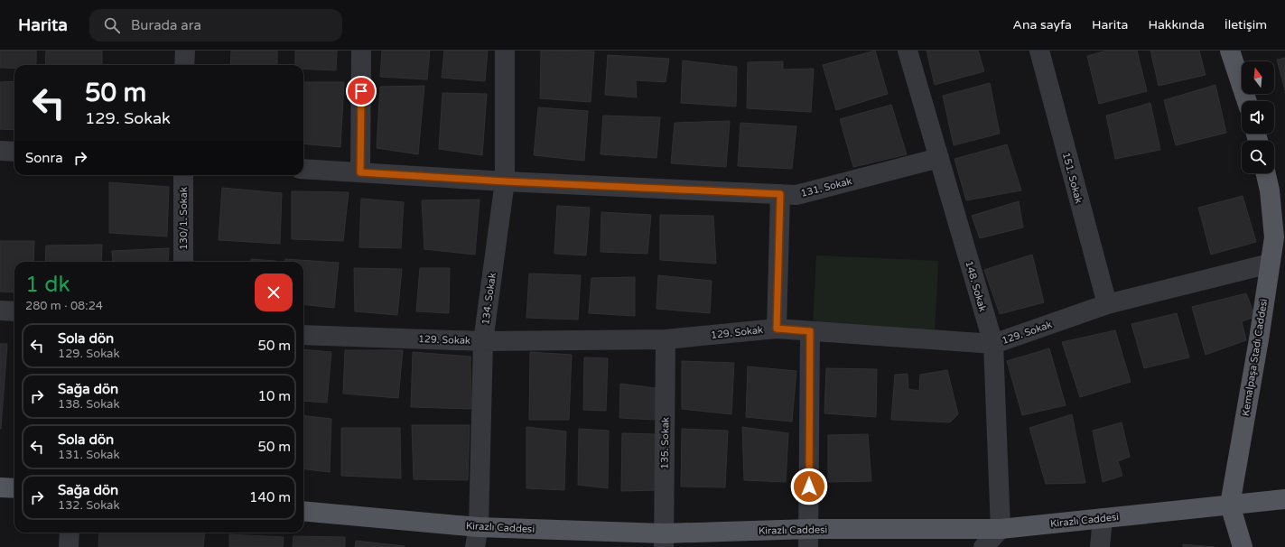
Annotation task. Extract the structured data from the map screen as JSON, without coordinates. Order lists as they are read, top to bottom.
{
  "streets": {
    "main road": ["Kemalpaşa Stadı Caddesi", "Kirazlı Caddesi"],
    "street": [
      "151. Sokak",
      "131. Sokak",
      "130/1. Sokak",
      "148. Sokak",
      "134. Sokak",
      "129. Sokak",
      "135. Sokak"
    ]
  },
  "crossings": [
    ["151. Sokak", "129. Sokak"],
    ["131. Sokak", "148. Sokak"],
    ["131. Sokak", "134. Sokak"],
    ["148. Sokak", "129. Sokak"],
    ["148. Sokak", "Kirazlı Caddesi"],
    ["134. Sokak", "129. Sokak"],
    ["134. Sokak", "Kirazlı Caddesi"],
    ["129. Sokak", "Kemalpaşa Stadı Caddesi"],
    ["129. Sokak", "135. Sokak"],
    ["Kemalpaşa Stadı Caddesi", "Kirazlı Caddesi"],
    ["135. Sokak", "Kirazlı Caddesi"]
  ],
  "north": "top",
  "page": {
    "header": "Harita",
    "search": "Burada ara",
    "nav": [
      "Ana sayfa",
      "Harita",
      "Hakkında",
      "İletişim"
    ],
    "turn": ["50 m", "129. Sokak"],
    "then": "Sonra",
    "heading": ["1 dk", "280 m · 08:24"],
    "list": [
      {
        "name": "Sola dön",
        "note": "129. Sokak",
        "value": "50 m"
      },
      {
        "name": "Sağa dön",
        "note": "138. Sokak",
        "value": "10 m"
      },
      {
        "name": "Sola dön",
        "note": "131. Sokak",
        "value": "50 m"
      },
      {
        "name": "Sağa dön",
        "note": "132. Sokak",
        "value": "140 m"
      }
    ]
  }
}
